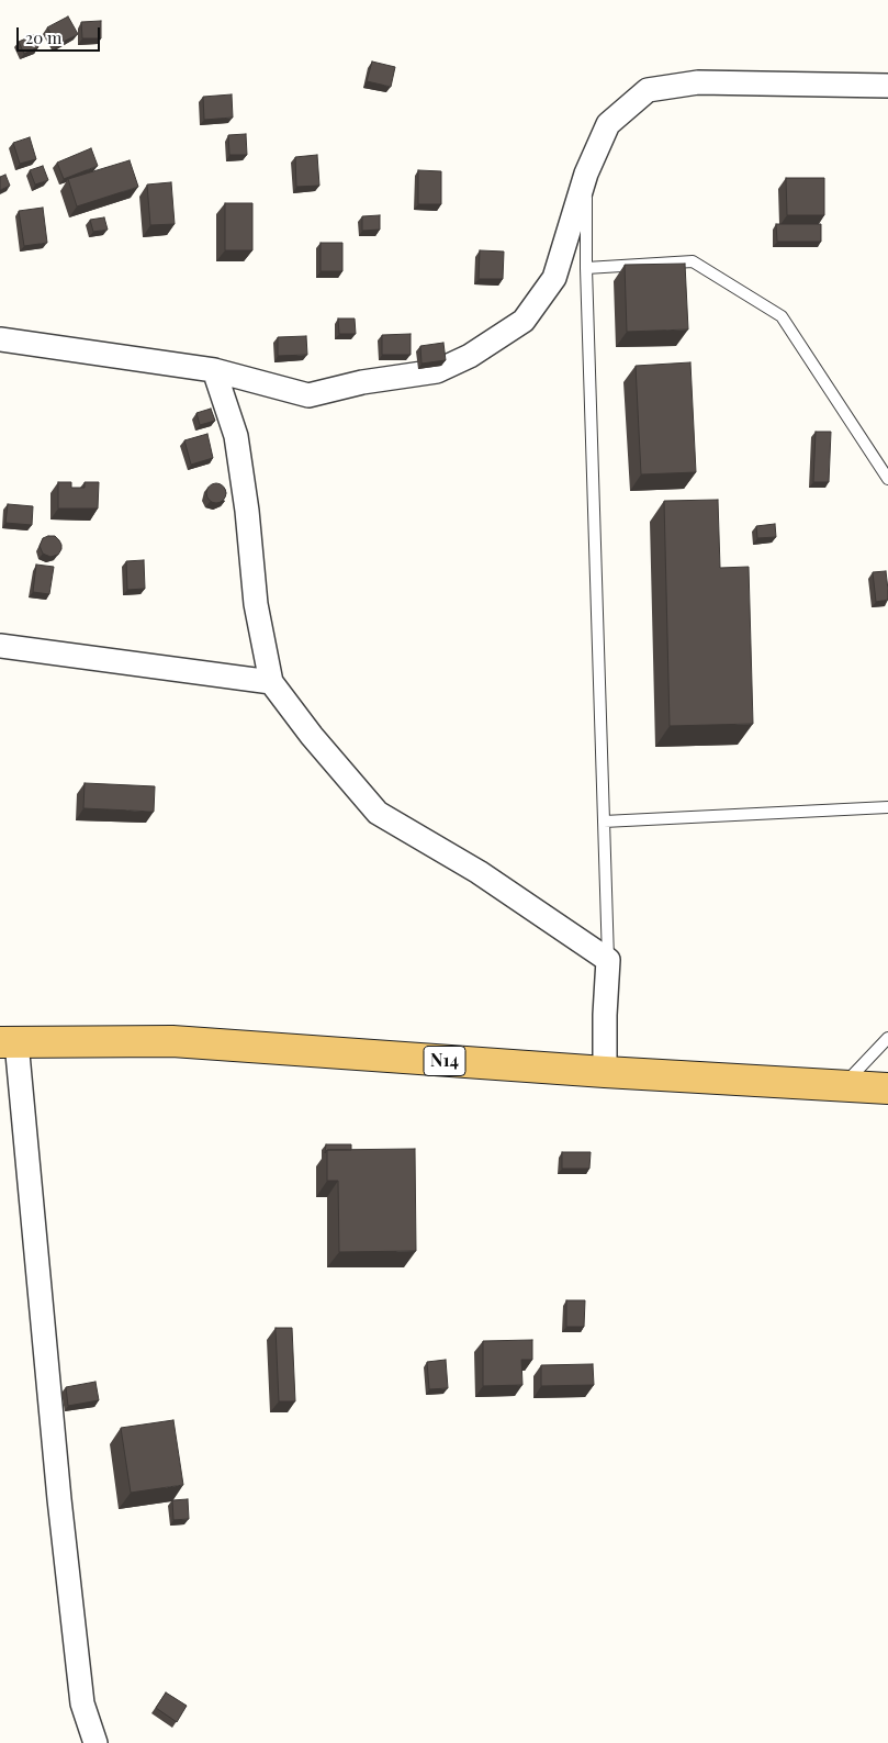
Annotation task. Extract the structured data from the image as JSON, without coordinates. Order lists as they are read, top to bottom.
{
  "streets": {
    "main road": ["N14"]
  },
  "scale_bar": "20 m"
}
